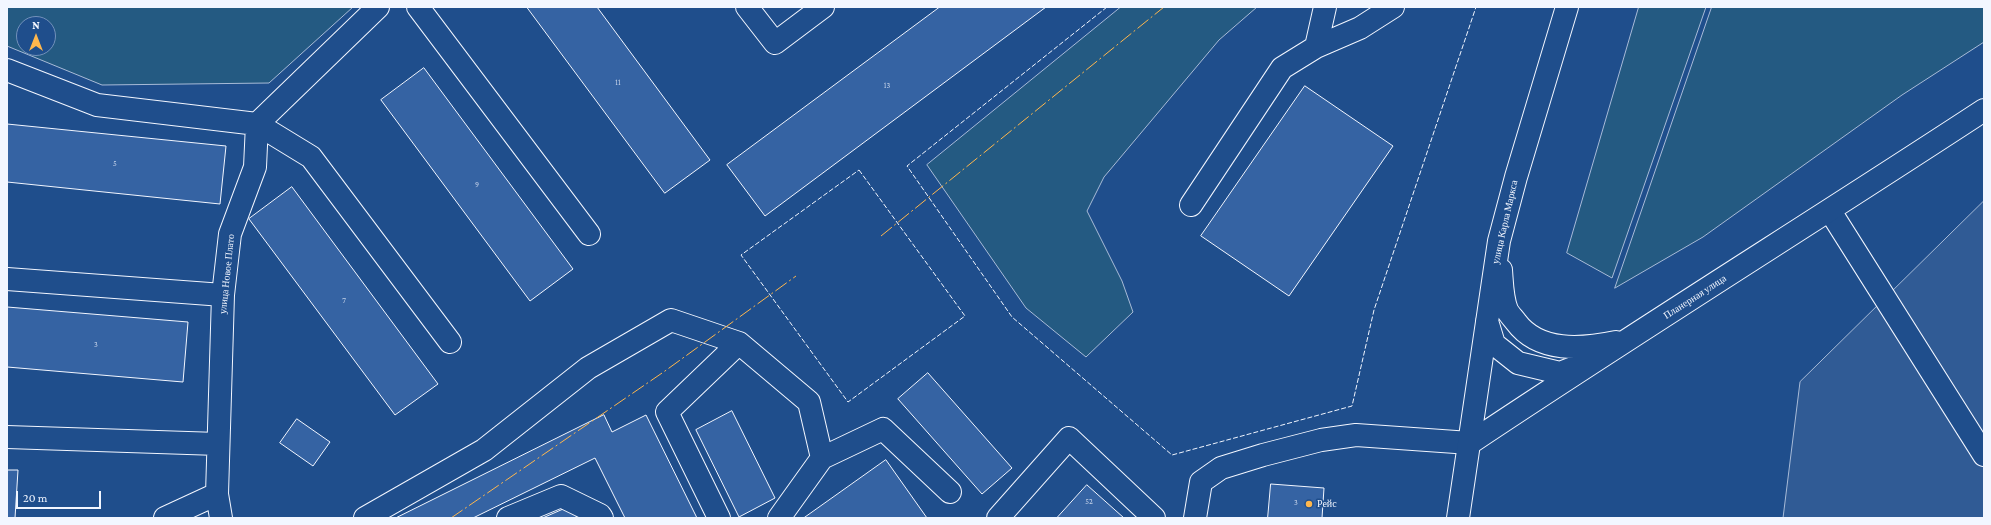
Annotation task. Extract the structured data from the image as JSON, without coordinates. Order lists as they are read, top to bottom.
{
  "streets": {
    "main road": ["улица Карла Маркса", "улица Новое Плато", "Планерная улица"]
  },
  "crossings": [
    ["улица Карла Маркса", "Планерная улица"]
  ],
  "places": ["Рейс"],
  "house_numbers": [
    "11",
    "13",
    "5",
    "9",
    "7",
    "3",
    "52",
    "3"
  ],
  "scale_bar": "20 m",
  "north": "top"
}
